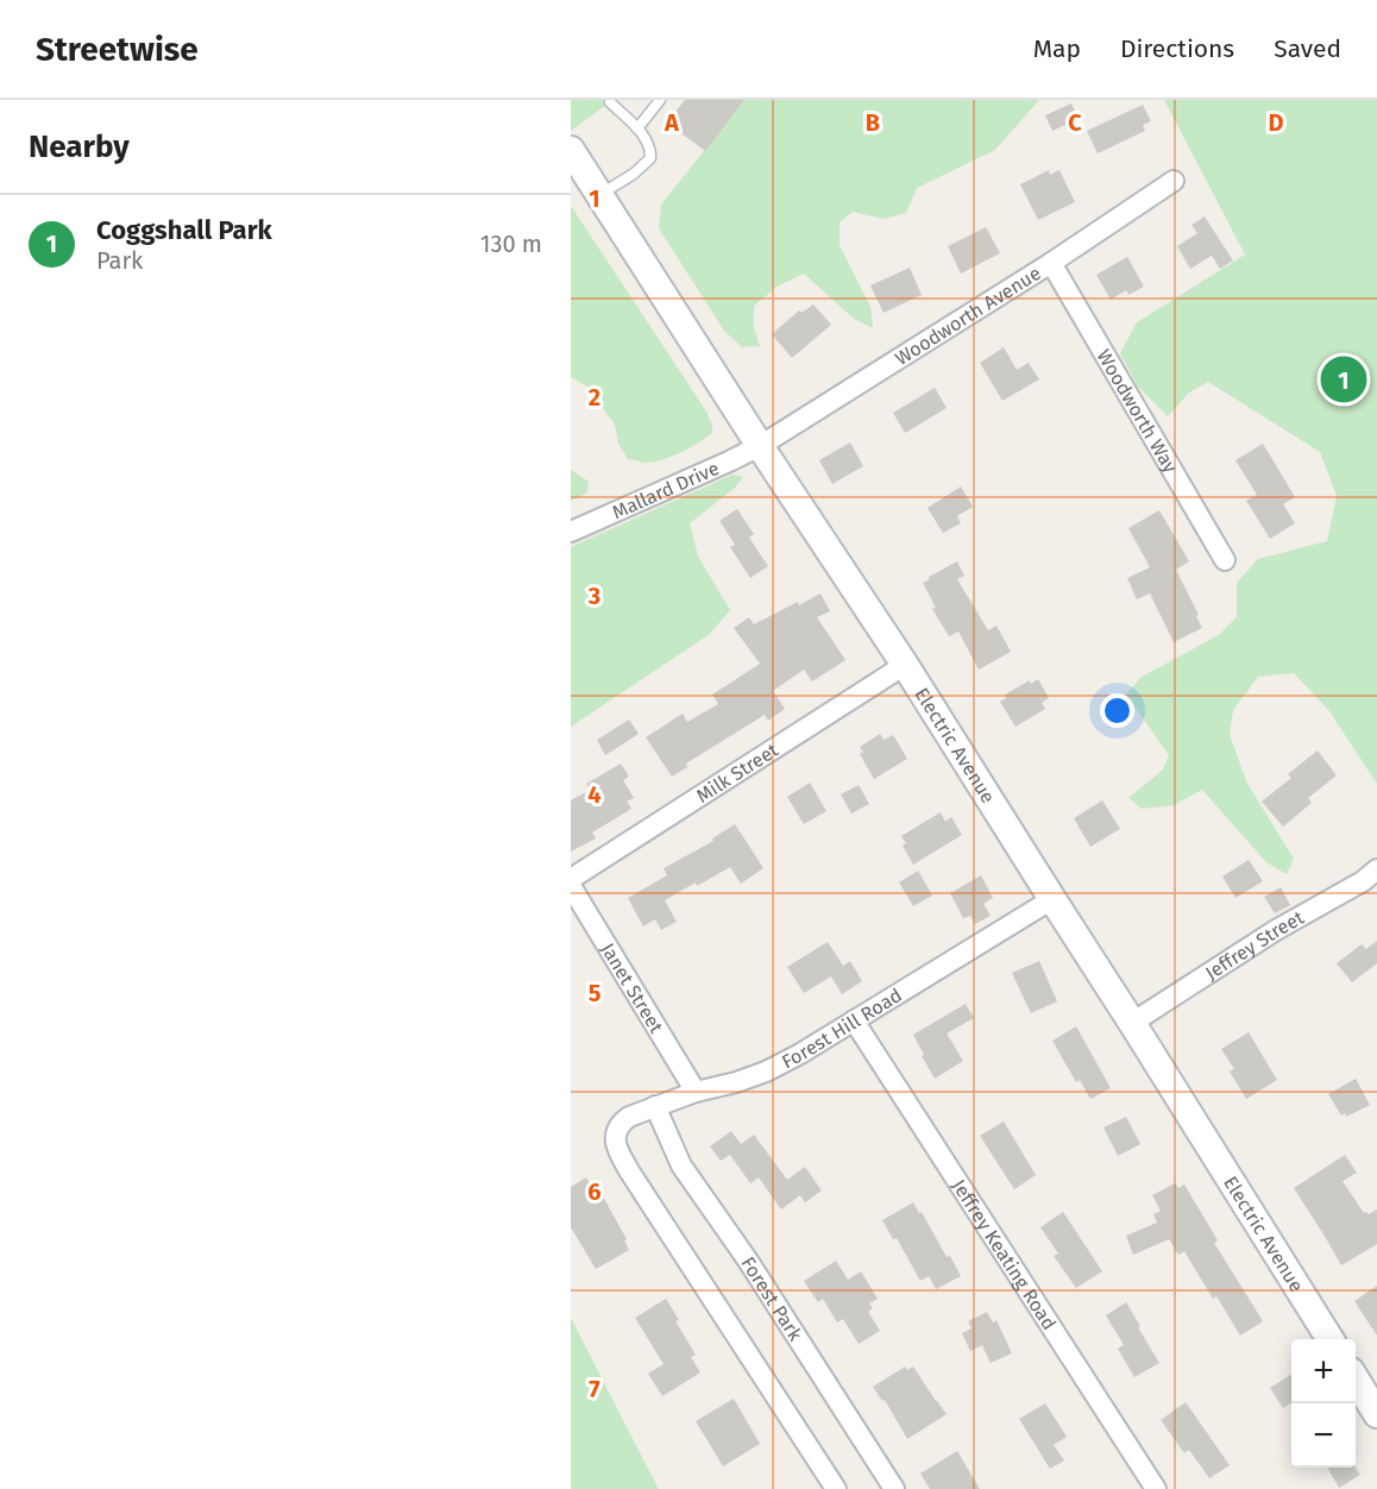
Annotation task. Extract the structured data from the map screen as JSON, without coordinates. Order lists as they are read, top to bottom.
{
  "streets": {
    "main road": ["Electric Avenue"],
    "street": [
      "Woodworth Avenue",
      "Woodworth Way",
      "Mallard Drive",
      "Milk Street",
      "Jeffrey Street",
      "Janet Street",
      "Forest Hill Road",
      "Jeffrey Keating Road",
      "Forest Park"
    ]
  },
  "crossings": [
    ["Woodworth Avenue", "Woodworth Way"],
    ["Woodworth Avenue", "Mallard Drive"],
    ["Woodworth Avenue", "Electric Avenue"],
    ["Mallard Drive", "Electric Avenue"],
    ["Electric Avenue", "Milk Street"],
    ["Electric Avenue", "Jeffrey Street"],
    ["Electric Avenue", "Forest Hill Road"],
    ["Janet Street", "Forest Hill Road"],
    ["Forest Hill Road", "Jeffrey Keating Road"],
    ["Forest Hill Road", "Forest Park"]
  ],
  "page": {
    "header": "Streetwise",
    "nav": ["Map", "Directions", "Saved"],
    "heading": "Nearby",
    "list": [
      {
        "mark": "1",
        "name": "Coggshall Park",
        "note": "Park",
        "value": "130 m"
      }
    ],
    "pins": "1",
    "map_buttons": ["+", "−"]
  },
  "grid": {
    "columns": [
      "A",
      "B",
      "C",
      "D"
    ],
    "rows": [
      "1",
      "2",
      "3",
      "4",
      "5",
      "6",
      "7"
    ]
  }
}
